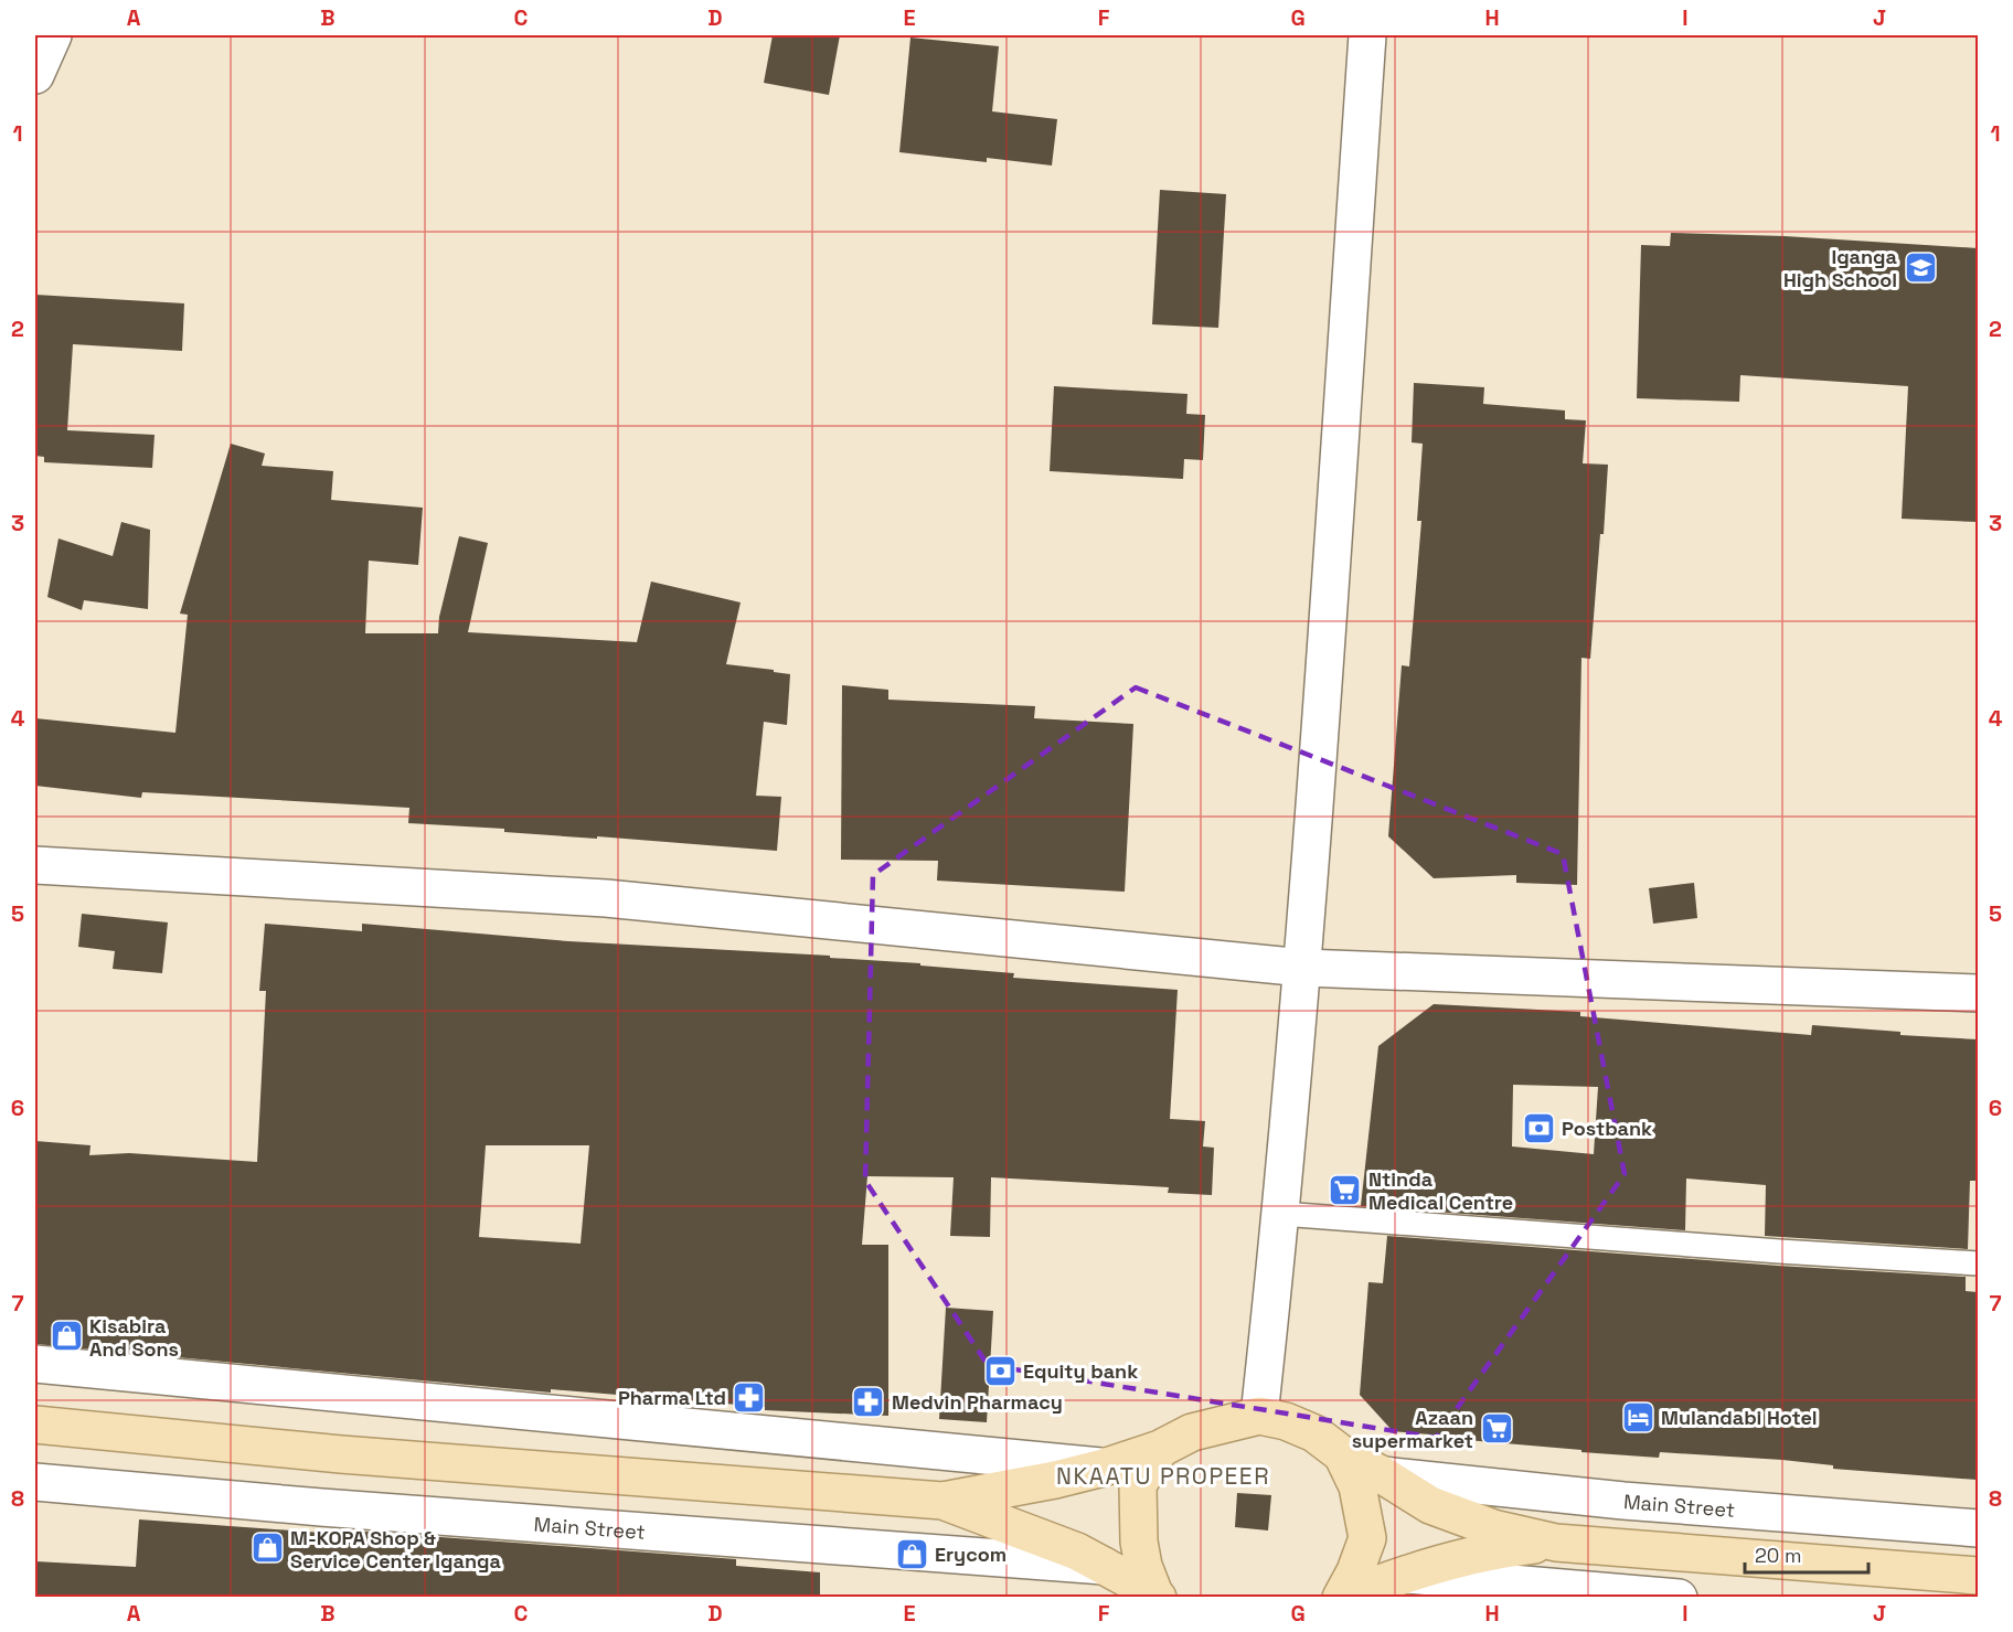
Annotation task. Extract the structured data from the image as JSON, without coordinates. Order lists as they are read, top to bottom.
{
  "streets": {
    "main road": ["Main Street"]
  },
  "districts": ["NKAATU PROPEER"],
  "places": {
    "school or university": ["Iganga High School"],
    "bank": ["Postbank", "Equity bank"],
    "supermarket": ["Ntinda Medical Centre", "Azaan supermarket"],
    "shop": ["Kisabira And Sons", "M-KOPA Shop & Service Center Iganga", "Erycom"],
    "pharmacy": ["Pharma Ltd", "Medvin Pharmacy"],
    "hotel": ["Mulandabi Hotel"]
  },
  "scale_bar": "20 m",
  "grid": {
    "columns": [
      "A",
      "B",
      "C",
      "D",
      "E",
      "F",
      "G",
      "H",
      "I",
      "J"
    ],
    "rows": [
      "1",
      "2",
      "3",
      "4",
      "5",
      "6",
      "7",
      "8"
    ]
  }
}
